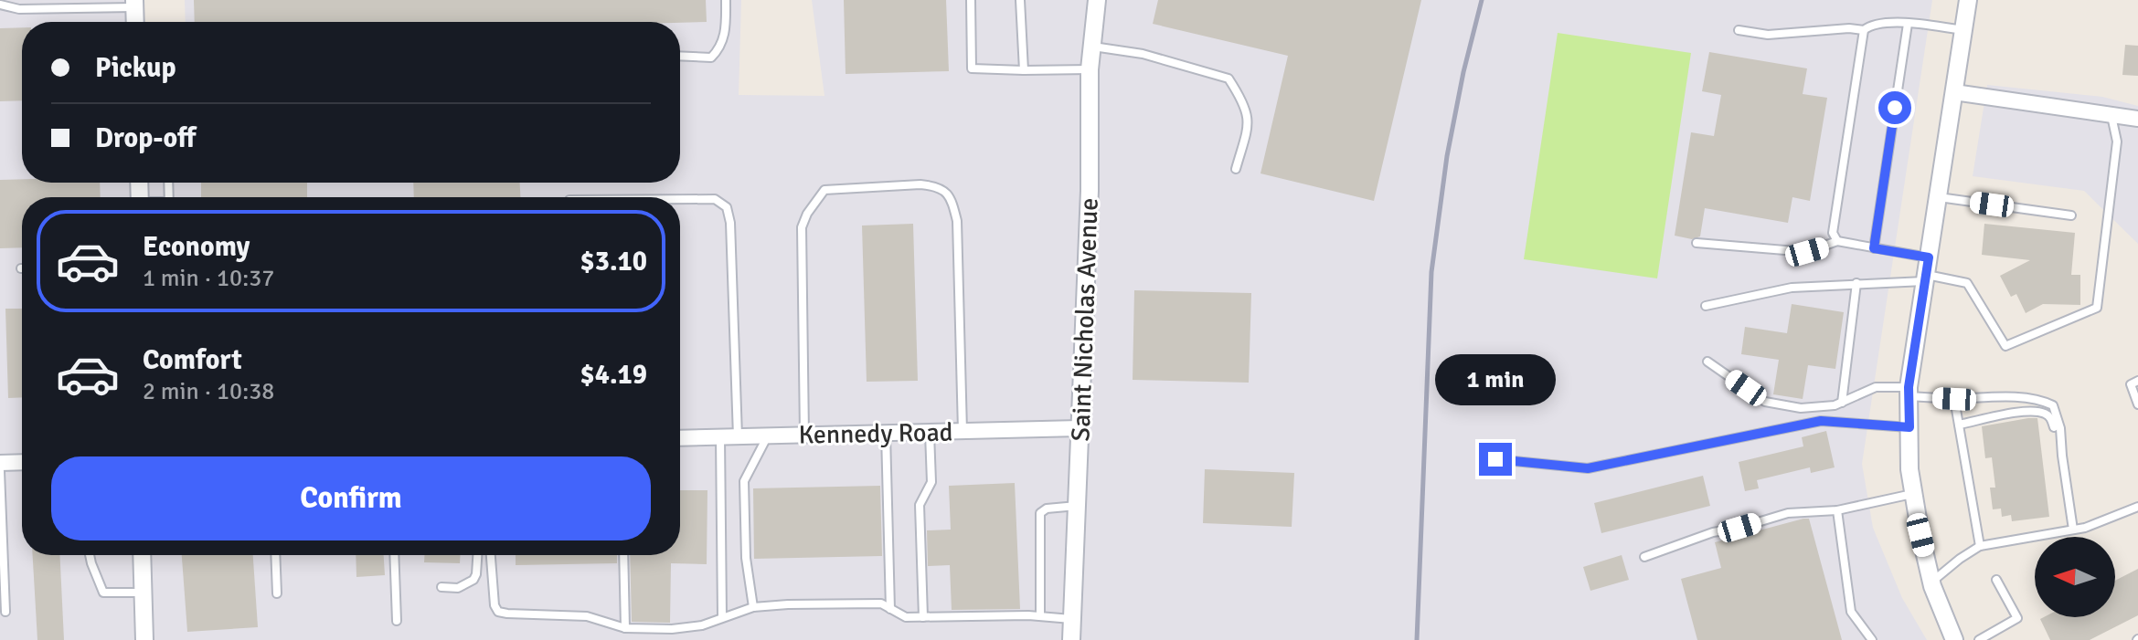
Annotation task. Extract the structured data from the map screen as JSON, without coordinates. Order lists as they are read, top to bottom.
{
  "streets": {
    "street": ["Saint Nicholas Avenue", "Kennedy Road"]
  },
  "crossings": [
    ["Saint Nicholas Avenue", "Kennedy Road"]
  ],
  "north": "left",
  "page": {
    "banner": ["Pickup", "Drop-off"],
    "list": [
      {
        "name": "Economy",
        "note": "1 min · 10:37",
        "value": "$3.10"
      },
      {
        "name": "Comfort",
        "note": "2 min · 10:38",
        "value": "$4.19"
      }
    ],
    "bubble": "1 min",
    "buttons": "Confirm"
  }
}
